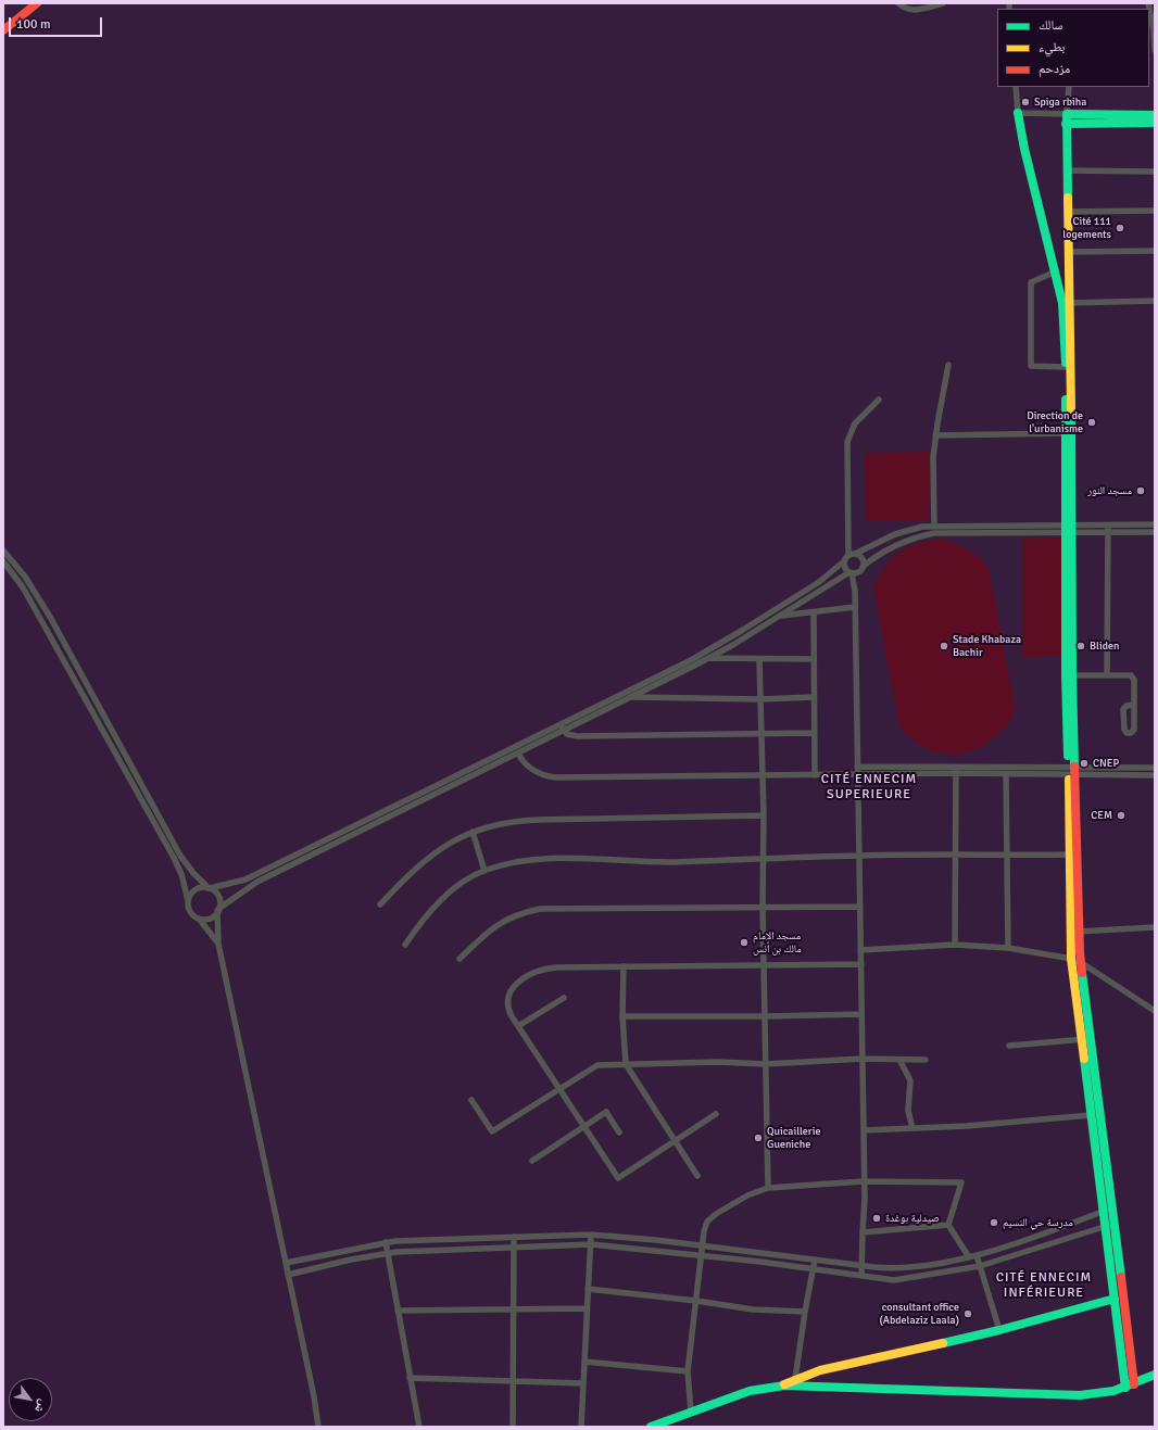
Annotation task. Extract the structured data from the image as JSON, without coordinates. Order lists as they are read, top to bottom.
{
  "districts": ["CITÉ ENNECIM SUPERIEURE", "CITÉ ENNECIM INFÉRIEURE"],
  "places": [
    "Spiga rbiha",
    "Cité 111 logements",
    "Direction de l'urbanisme",
    "مسجد النور",
    "Stade Khabaza Bachir",
    "Bliden",
    "CNEP",
    "CEM",
    "مسجد الإمام مالك بن أنس",
    "Quicaillerie Gueniche",
    "صيدلية بوغدة",
    "مدرسة حي النسيم",
    "consultant office (Abdelaziz Laala)"
  ],
  "legend": ["سالك", "بطيء", "مزدحم"],
  "scale_bar": "100 m",
  "north": "bottom right"
}
